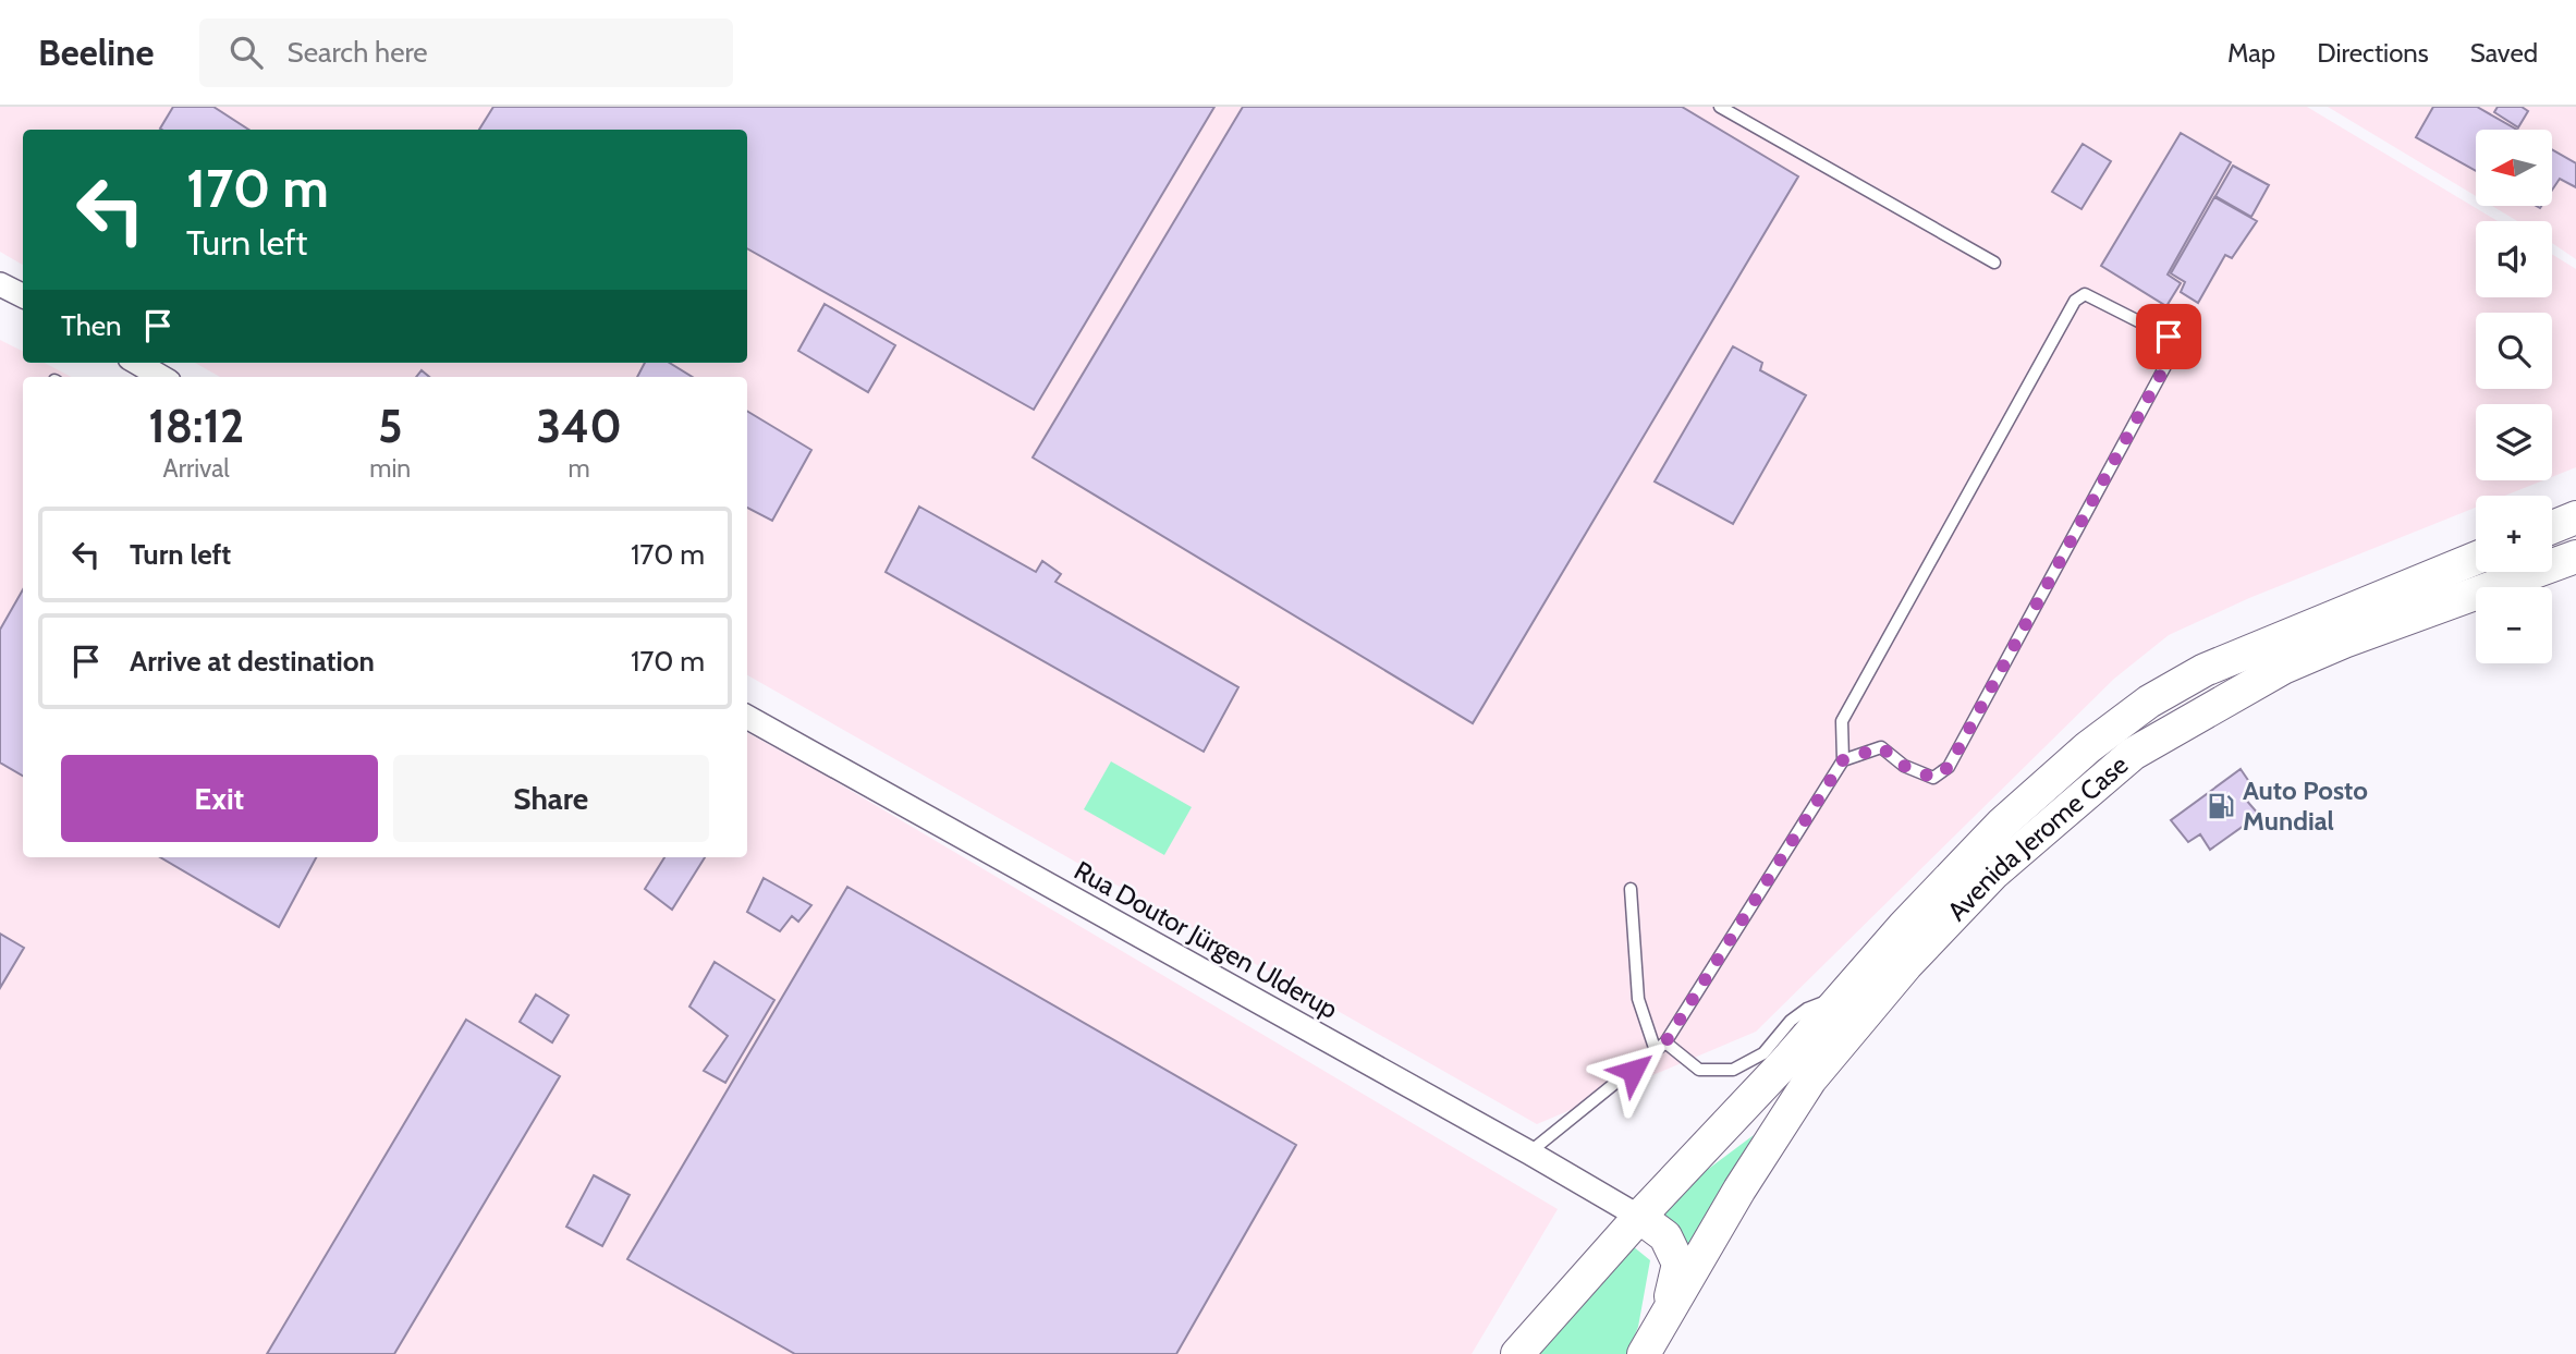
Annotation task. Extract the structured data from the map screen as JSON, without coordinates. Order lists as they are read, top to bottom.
{
  "streets": {
    "main road": ["Avenida Jerome Case"],
    "street": ["Rua Doutor Jürgen Ulderup"]
  },
  "crossings": [
    ["Avenida Jerome Case", "Rua Doutor Jürgen Ulderup"]
  ],
  "places": {
    "fuel station": ["Auto Posto Mundial"]
  },
  "north": "left",
  "page": {
    "header": "Beeline",
    "search": "Search here",
    "nav": ["Map", "Directions", "Saved"],
    "map_buttons": ["+", "−"],
    "turn": ["170 m", "Turn left"],
    "then": "Then",
    "eta": [
      "18:12",
      "Arrival",
      "5",
      "min",
      "340",
      "m"
    ],
    "list": [
      {
        "name": "Turn left",
        "value": "170 m"
      },
      {
        "name": "Arrive at destination",
        "value": "170 m"
      }
    ],
    "buttons": ["Exit", "Share"]
  }
}
